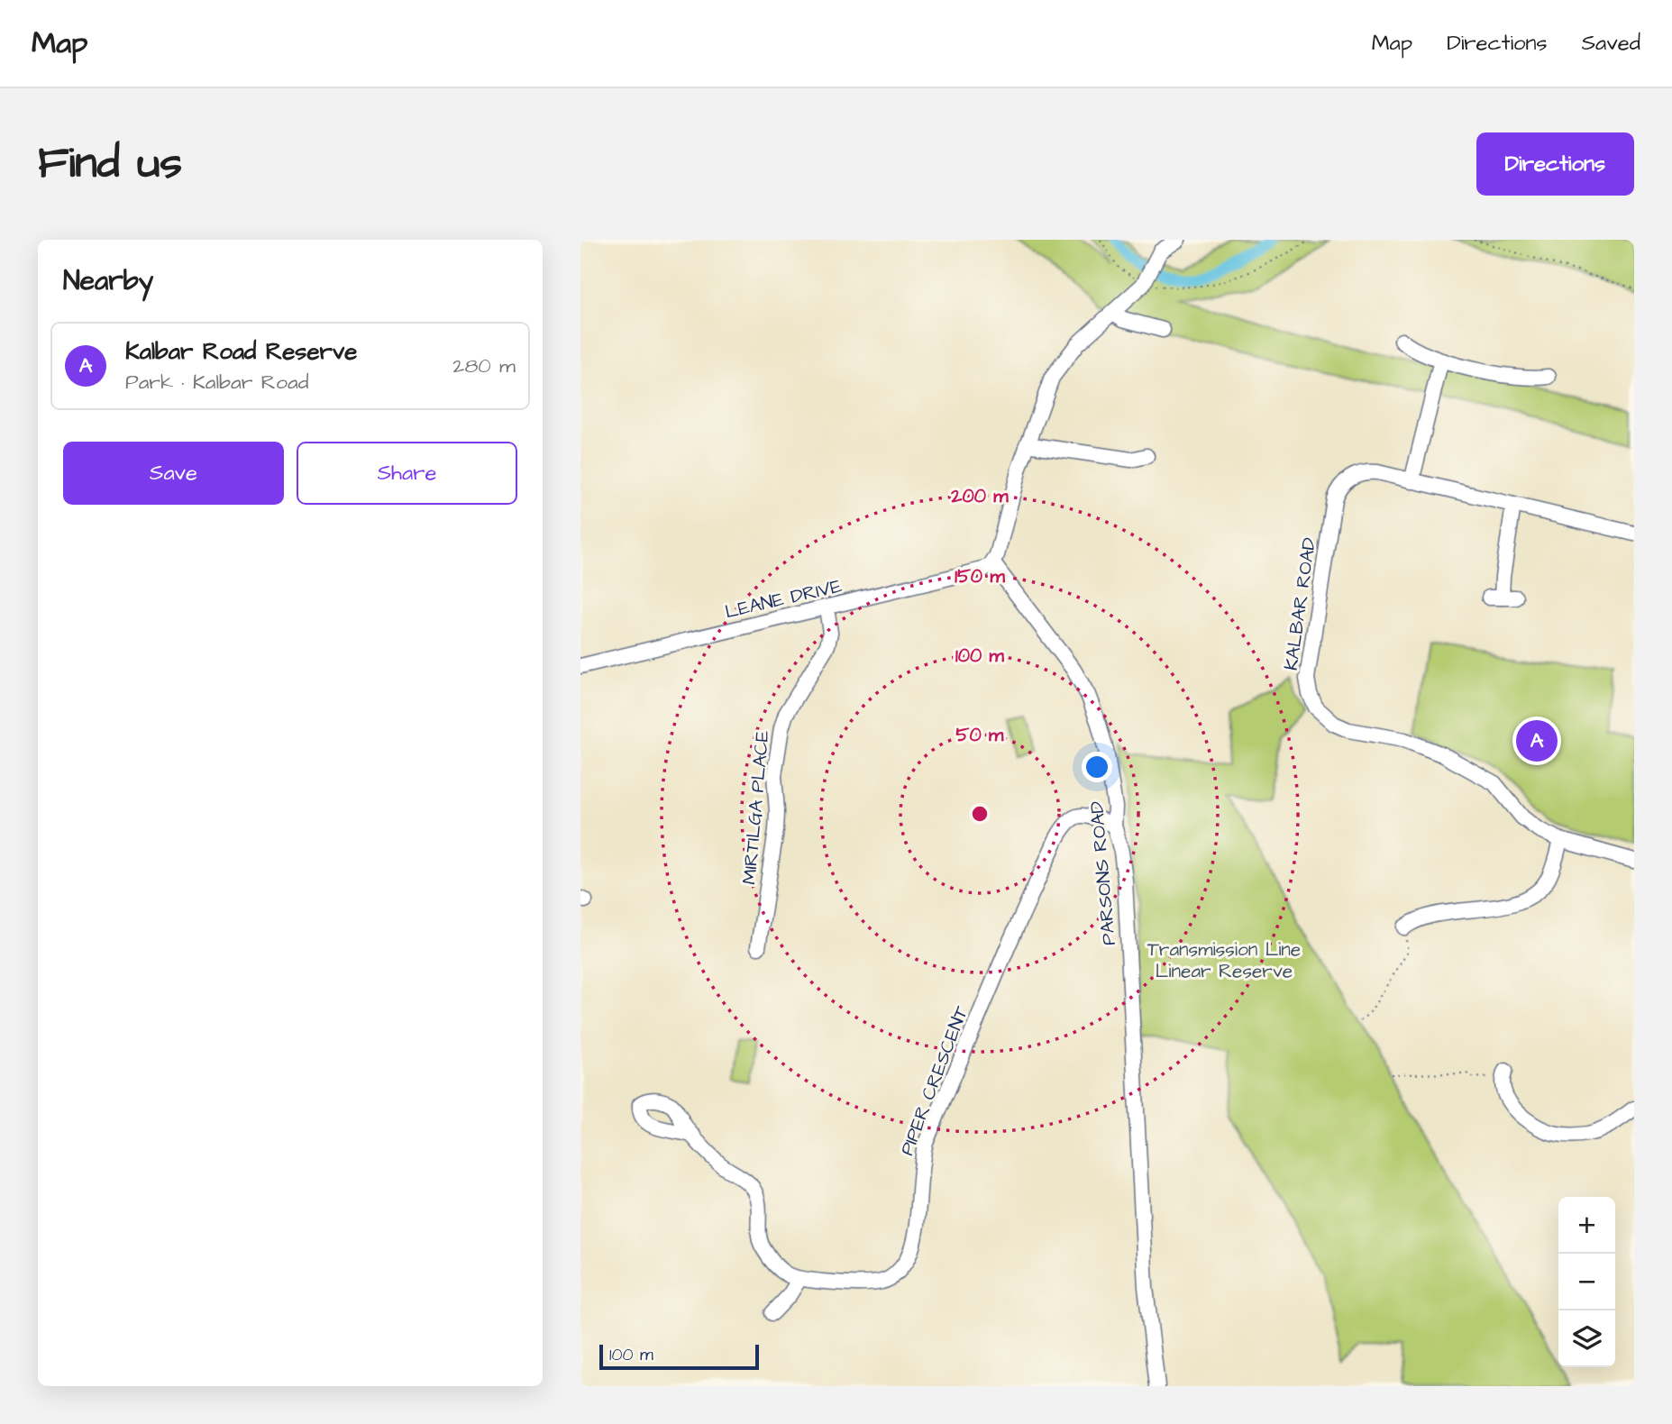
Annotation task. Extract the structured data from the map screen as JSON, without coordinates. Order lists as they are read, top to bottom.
{
  "streets": {
    "street": [
      "LEANE DRIVE",
      "KALBAR ROAD",
      "MIRTILGA PLACE",
      "PARSONS ROAD",
      "PIPER CRESCENT"
    ]
  },
  "crossings": [
    ["LEANE DRIVE", "MIRTILGA PLACE"],
    ["LEANE DRIVE", "PARSONS ROAD"],
    ["PARSONS ROAD", "PIPER CRESCENT"]
  ],
  "parks": ["Transmission Line Linear Reserve"],
  "scale_bar": "100 m",
  "page": {
    "header": "Map",
    "nav": ["Map", "Directions", "Saved"],
    "buttons": [
      "Directions",
      ["Save", "Share"]
    ],
    "title": "Find us",
    "heading": "Nearby",
    "list": [
      {
        "mark": "A",
        "name": "Kalbar Road Reserve",
        "note": "Park · Kalbar Road",
        "value": "280 m"
      }
    ],
    "pins": "A",
    "map_buttons": ["+", "−"],
    "scale": "100 m"
  },
  "rings": [
    "200 m",
    "150 m",
    "100 m",
    "50 m"
  ]
}
